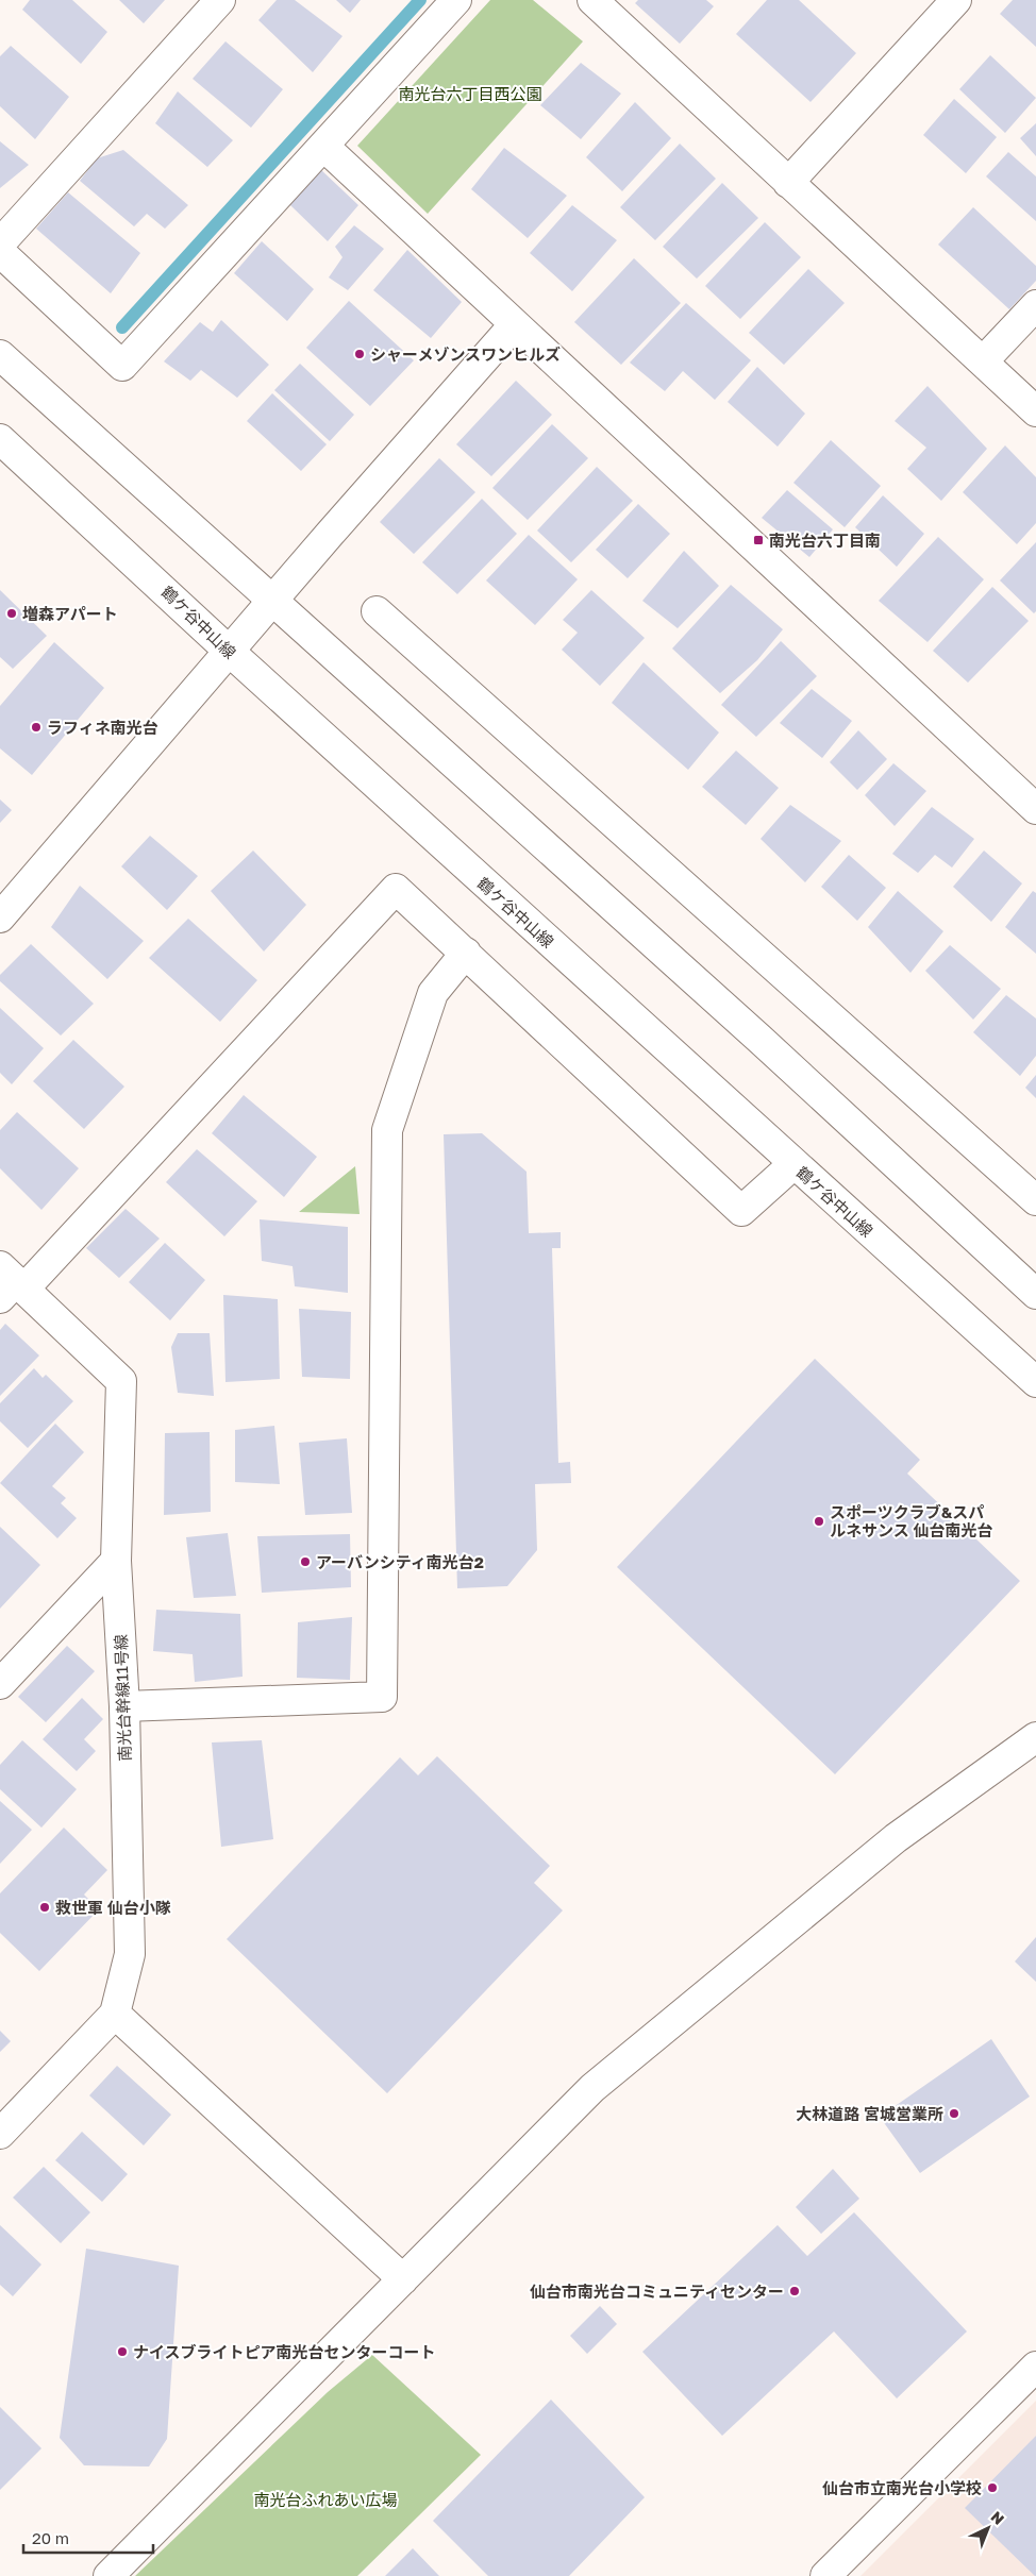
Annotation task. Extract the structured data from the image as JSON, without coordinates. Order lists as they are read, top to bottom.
{
  "streets": {
    "street": ["鶴ケ谷中山線", "南光台幹線11号線"]
  },
  "parks": ["南光台六丁目西公園", "南光台ふれあい広場"],
  "places": {
    "other": [
      "シャーメゾンスワンヒルズ",
      "増森アパート",
      "ラフィネ南光台",
      "スポーツクラブ&スパ ルネサンス 仙台南光台",
      "アーバンシティ南光台2",
      "救世軍 仙台小隊",
      "大林道路 宮城営業所",
      "仙台市南光台コミュニティセンター",
      "ナイスブライトピア南光台センターコート",
      "仙台市立南光台小学校"
    ],
    "transit": ["南光台六丁目南"]
  },
  "scale_bar": "20 m",
  "north": "top right"
}
